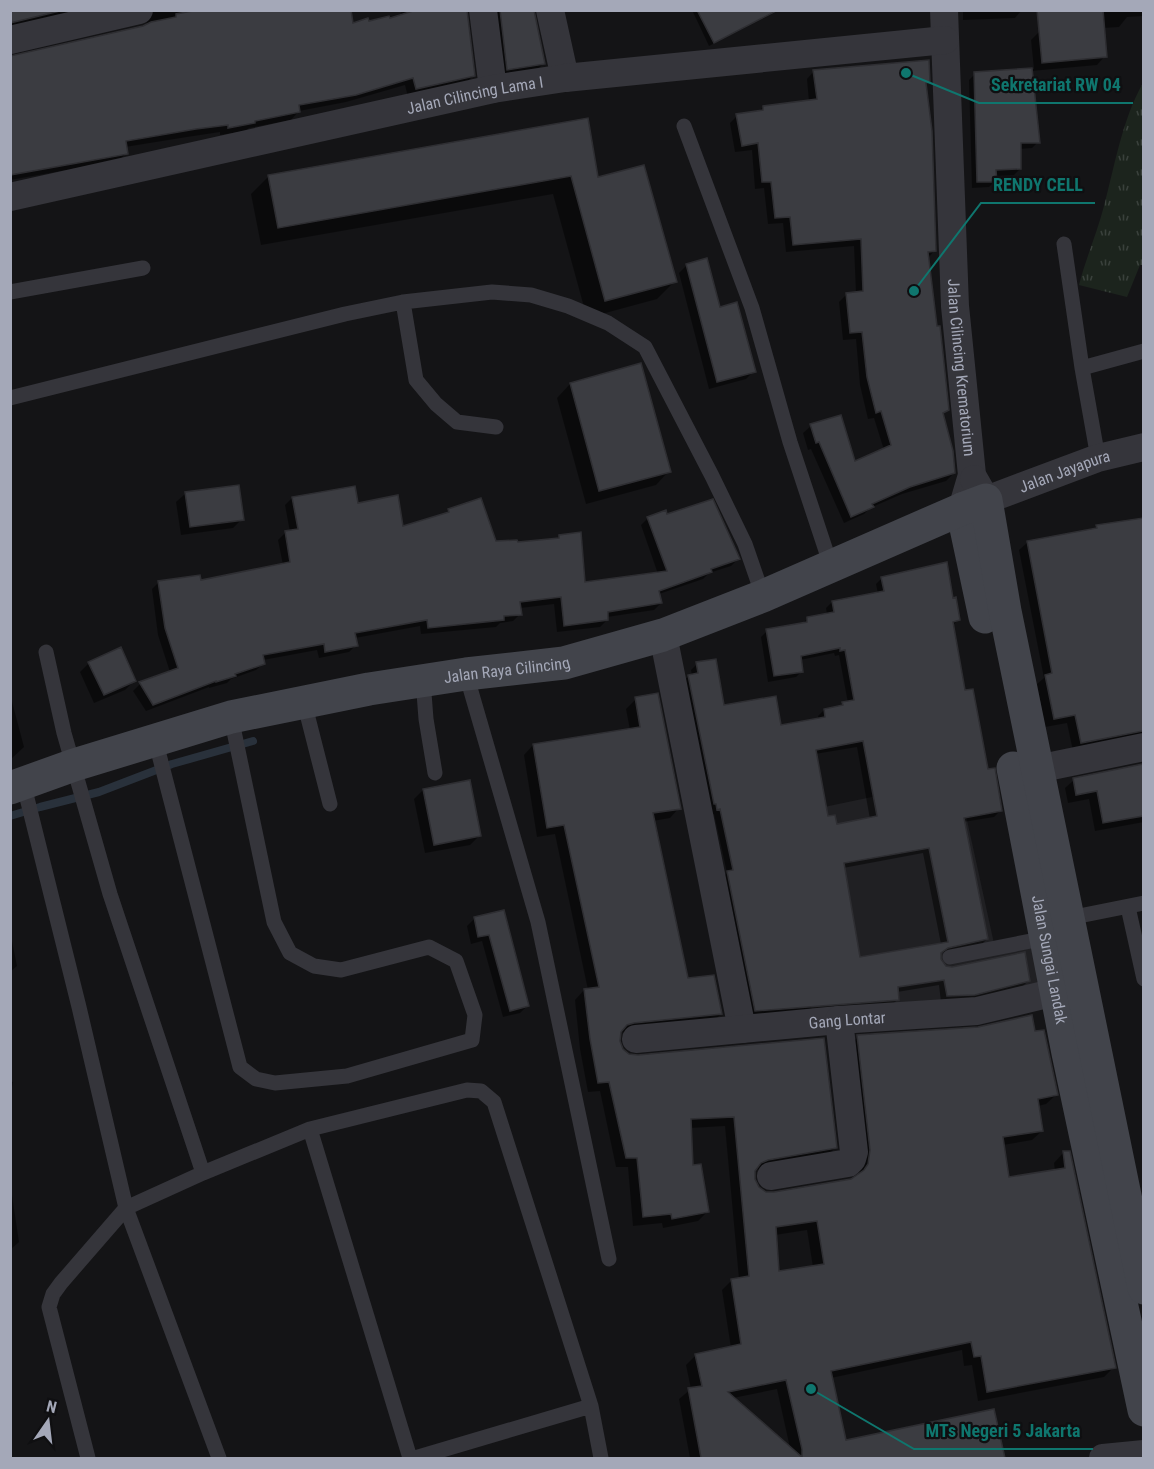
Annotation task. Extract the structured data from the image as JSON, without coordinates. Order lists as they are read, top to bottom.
{
  "streets": {
    "street": [
      "Jalan Cilincing Lama I",
      "Jalan Cilincing Krematorium",
      "Jalan Jayapura",
      "Jalan Raya Cilincing",
      "Jalan Sungai Landak",
      "Gang Lontar"
    ]
  },
  "crossings": [
    ["Jalan Cilincing Lama I", "Jalan Cilincing Krematorium"],
    ["Jalan Cilincing Krematorium", "Jalan Jayapura"],
    ["Jalan Cilincing Krematorium", "Jalan Raya Cilincing"],
    ["Jalan Cilincing Krematorium", "Jalan Sungai Landak"],
    ["Jalan Jayapura", "Jalan Raya Cilincing"],
    ["Jalan Jayapura", "Jalan Sungai Landak"],
    ["Jalan Raya Cilincing", "Jalan Sungai Landak"],
    ["Jalan Sungai Landak", "Gang Lontar"]
  ],
  "places": ["Sekretariat RW 04", "RENDY CELL", "MTs Negeri 5 Jakarta"],
  "north": "top"
}
